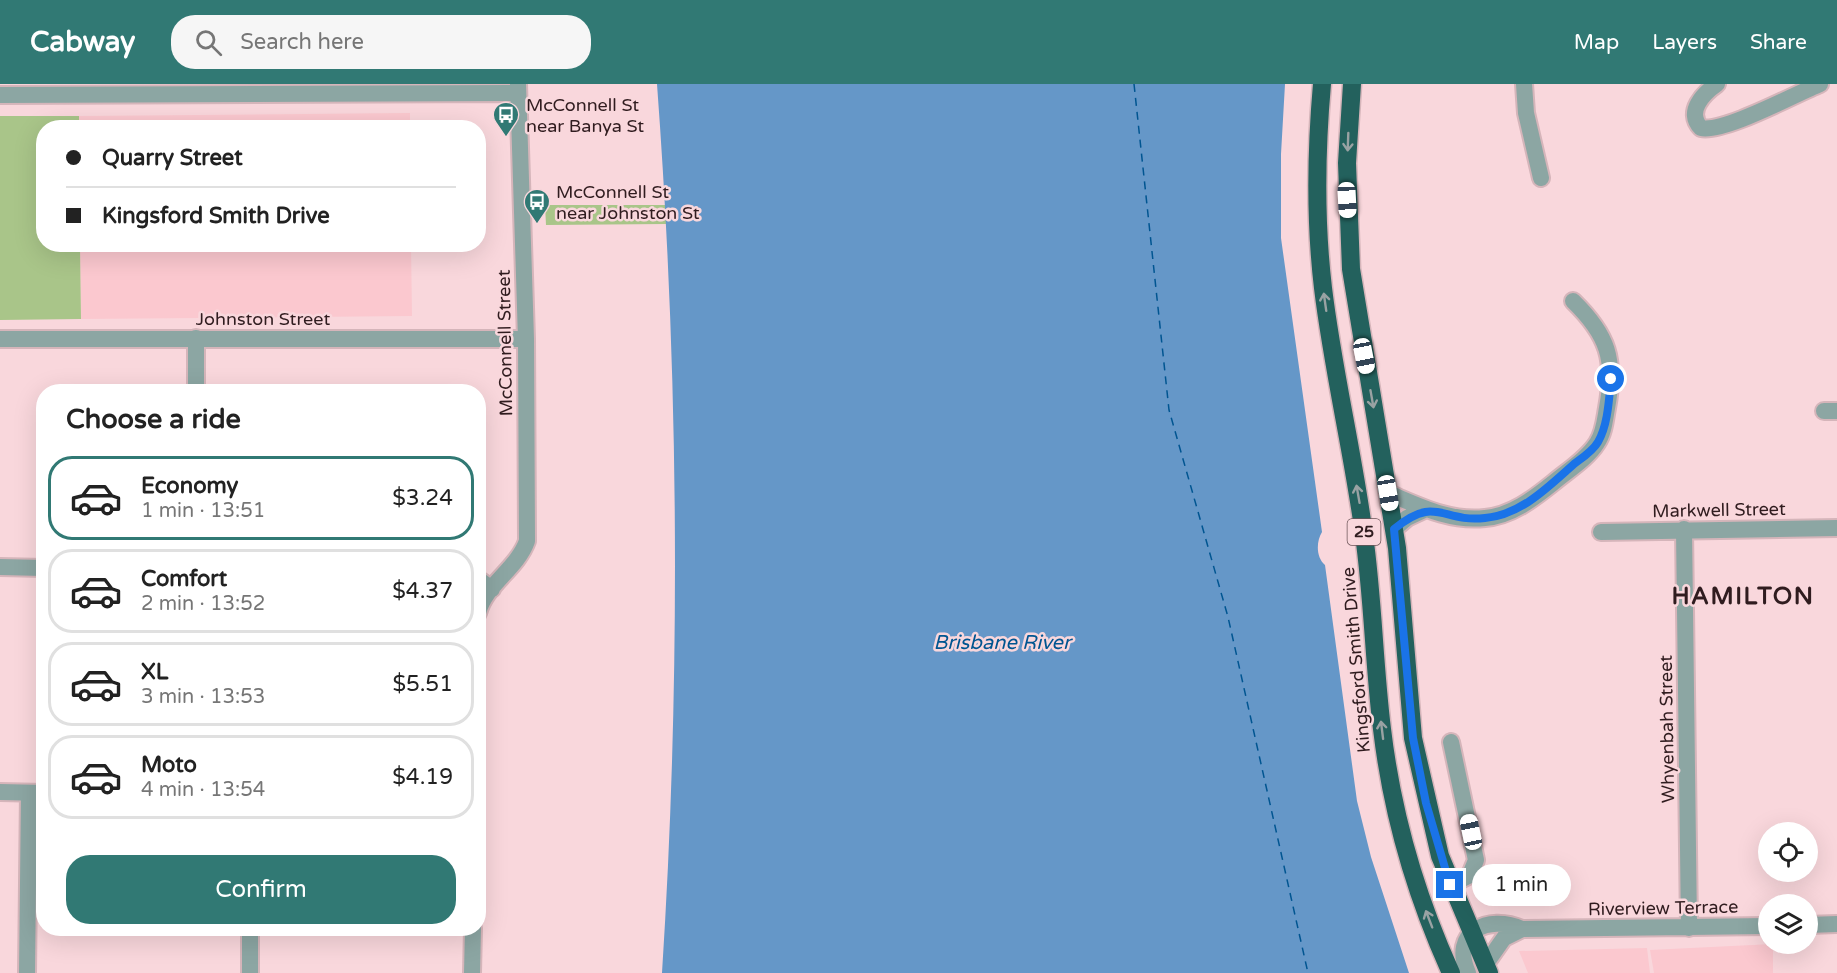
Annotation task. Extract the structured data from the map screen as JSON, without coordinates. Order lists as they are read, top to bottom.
{
  "streets": {
    "highway": ["25", "Kingsford Smith Drive"],
    "street": [
      "Johnston Street",
      "McConnell Street",
      "Markwell Street",
      "Whyenbah Street",
      "Riverview Terrace"
    ]
  },
  "crossings": [
    ["Johnston Street", "McConnell Street"],
    ["Markwell Street", "Whyenbah Street"],
    ["25", "Riverview Terrace"],
    ["Whyenbah Street", "Riverview Terrace"]
  ],
  "districts": ["HAMILTON"],
  "water": ["Brisbane River"],
  "places": {
    "bus stop": ["McConnell St near Banya St", "McConnell St near Johnston St"]
  },
  "page": {
    "header": "Cabway",
    "search": "Search here",
    "nav": ["Map", "Layers", "Share"],
    "banner": ["Quarry Street", "Kingsford Smith Drive"],
    "heading": "Choose a ride",
    "list": [
      {
        "name": "Economy",
        "note": "1 min · 13:51",
        "value": "$3.24"
      },
      {
        "name": "Comfort",
        "note": "2 min · 13:52",
        "value": "$4.37"
      },
      {
        "name": "XL",
        "note": "3 min · 13:53",
        "value": "$5.51"
      },
      {
        "name": "Moto",
        "note": "4 min · 13:54",
        "value": "$4.19"
      }
    ],
    "buttons": "Confirm",
    "bubble": "1 min"
  }
}
